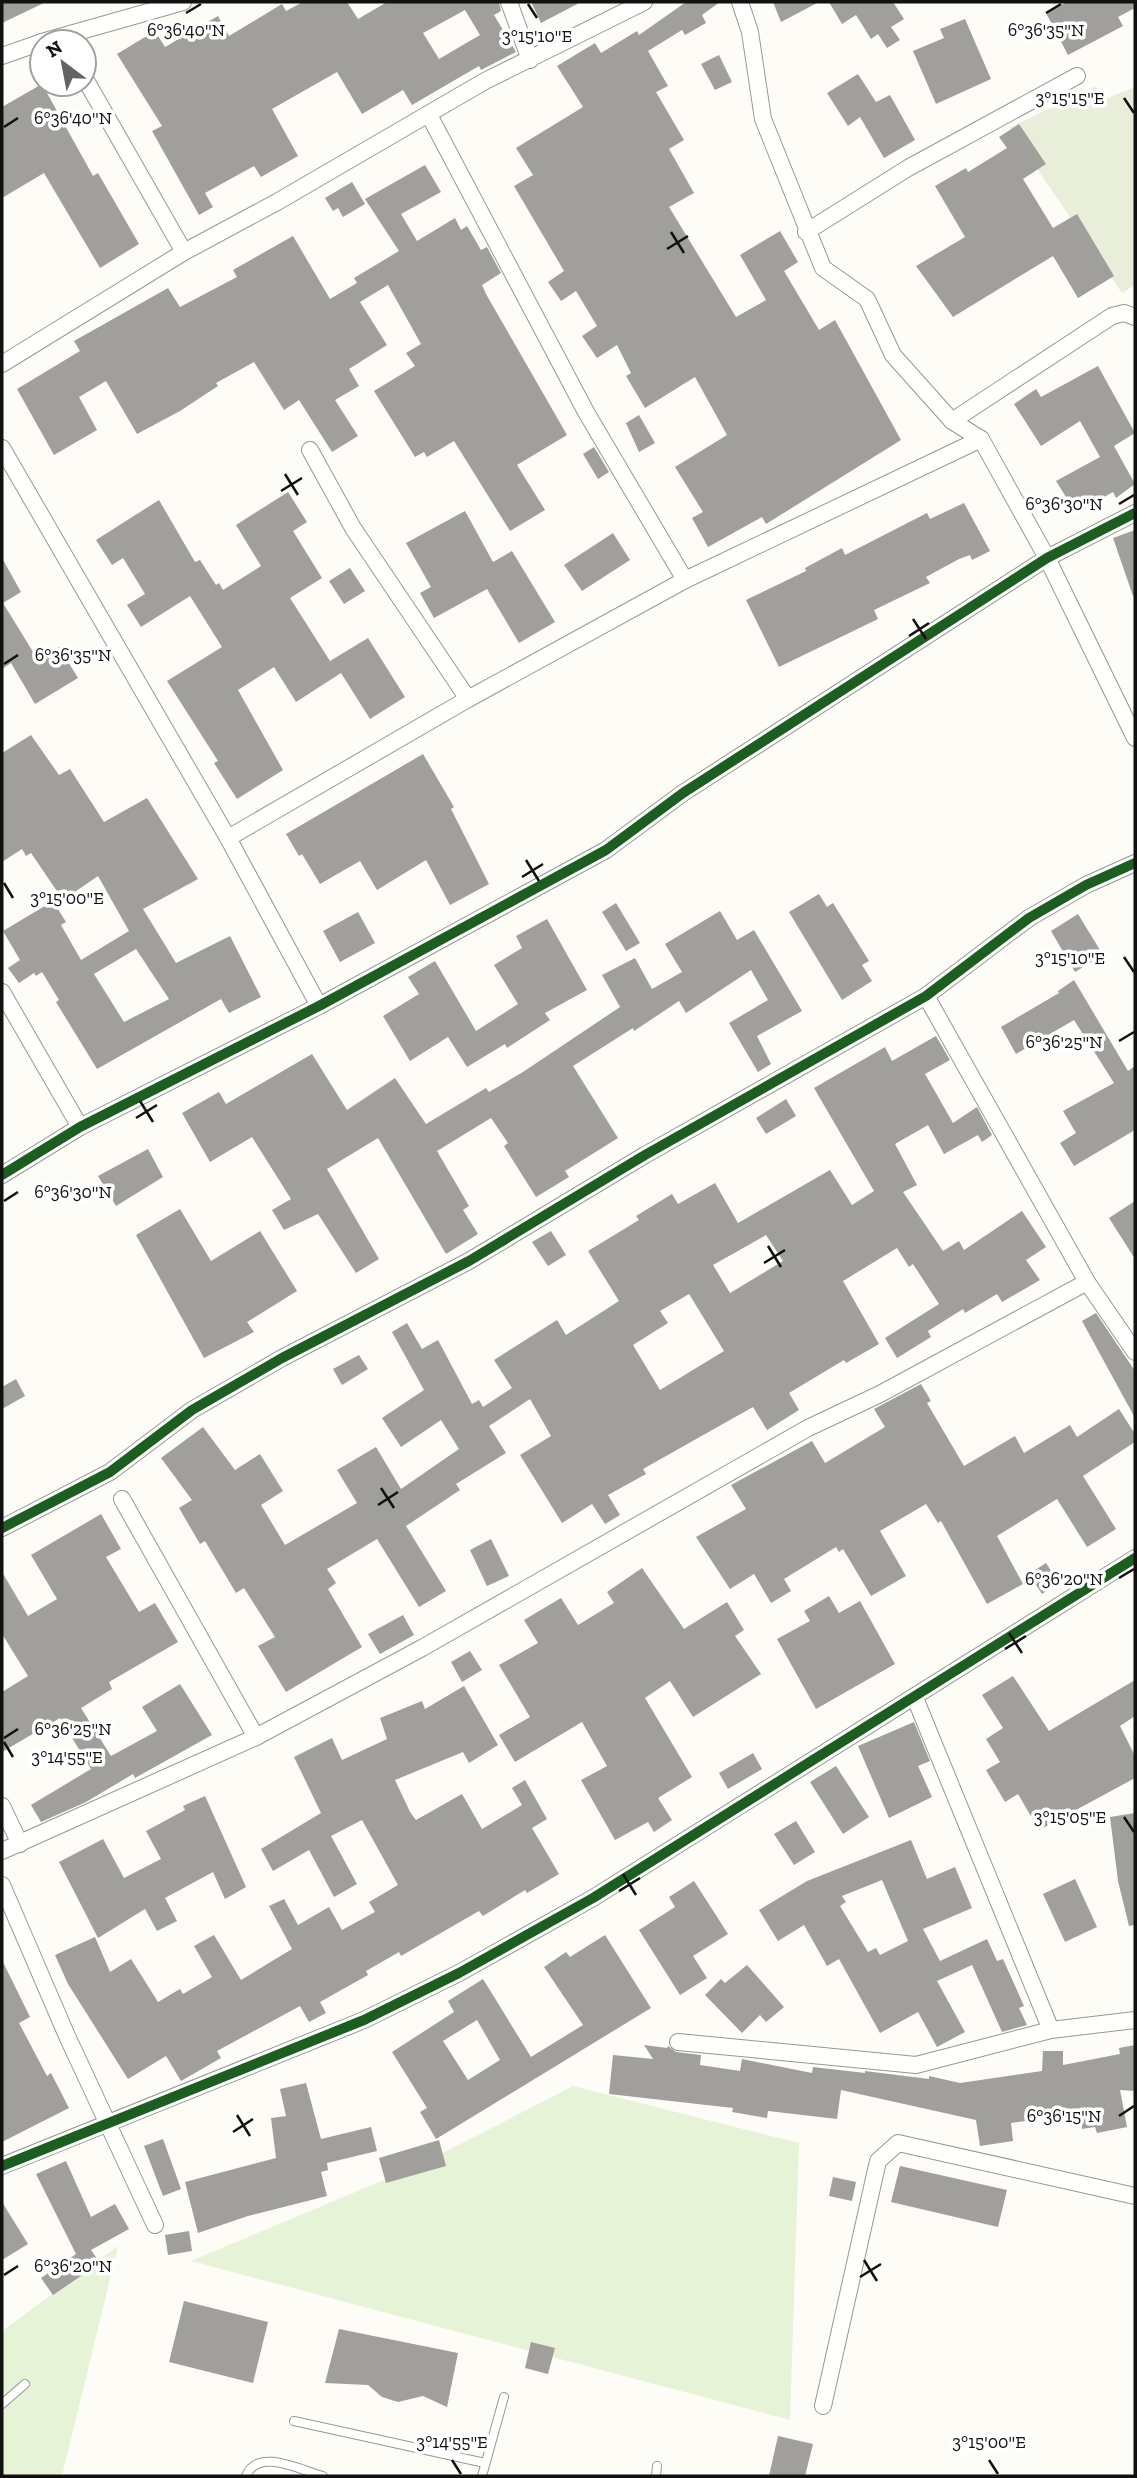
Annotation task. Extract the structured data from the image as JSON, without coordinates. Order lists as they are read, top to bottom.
{
  "north": "top left",
  "coordinates": [
    "6°36'40\"N",
    "6°36'35\"N",
    "3°15'10\"E",
    "3°15'15\"E",
    "6°36'30\"N",
    "3°15'00\"E",
    "6°36'25\"N",
    "6°36'20\"N",
    "3°14'55\"E",
    "3°15'05\"E",
    "6°36'15\"N"
  ]
}
